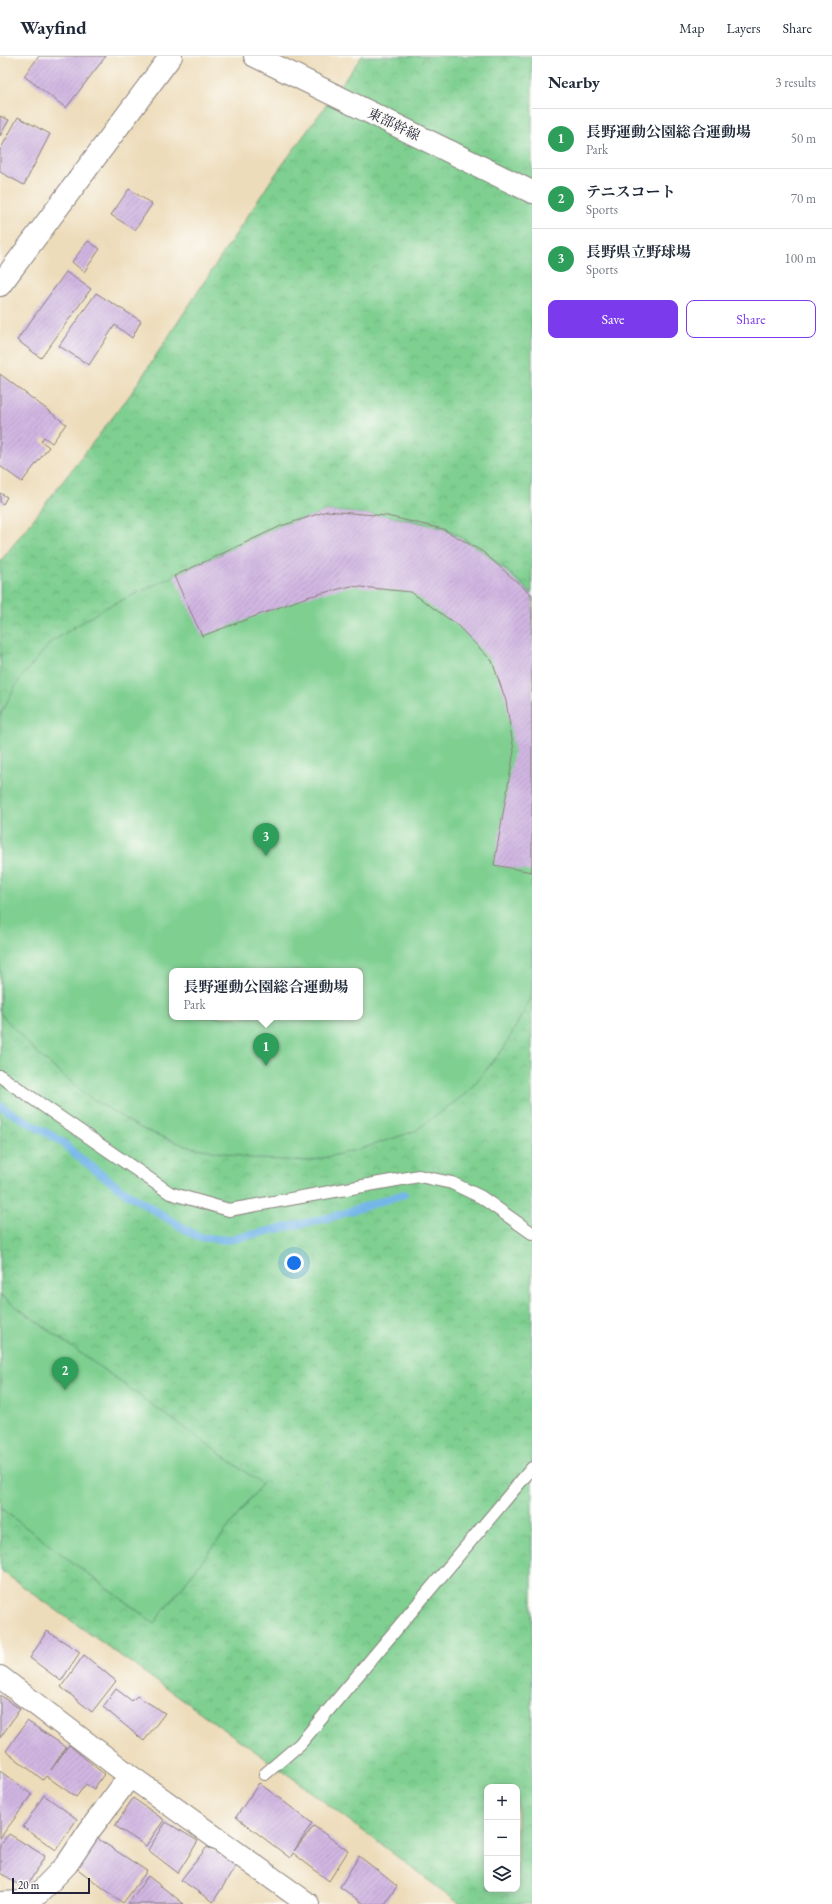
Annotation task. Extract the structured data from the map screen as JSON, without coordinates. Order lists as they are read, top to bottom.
{
  "streets": {
    "street": ["東部幹線"]
  },
  "scale_bar": "20 m",
  "page": {
    "header": "Wayfind",
    "nav": ["Map", "Layers", "Share"],
    "heading": ["Nearby", "3 results"],
    "list": [
      {
        "mark": "1",
        "name": "長野運動公園総合運動場",
        "note": "Park",
        "value": "50 m"
      },
      {
        "mark": "2",
        "name": "テニスコート",
        "note": "Sports",
        "value": "70 m"
      },
      {
        "mark": "3",
        "name": "長野県立野球場",
        "note": "Sports",
        "value": "100 m"
      }
    ],
    "buttons": ["Save", "Share"],
    "pins": ["3", "1", "2"],
    "popup": ["長野運動公園総合運動場", "Park"],
    "map_buttons": ["+", "−"],
    "scale": "20 m"
  }
}
